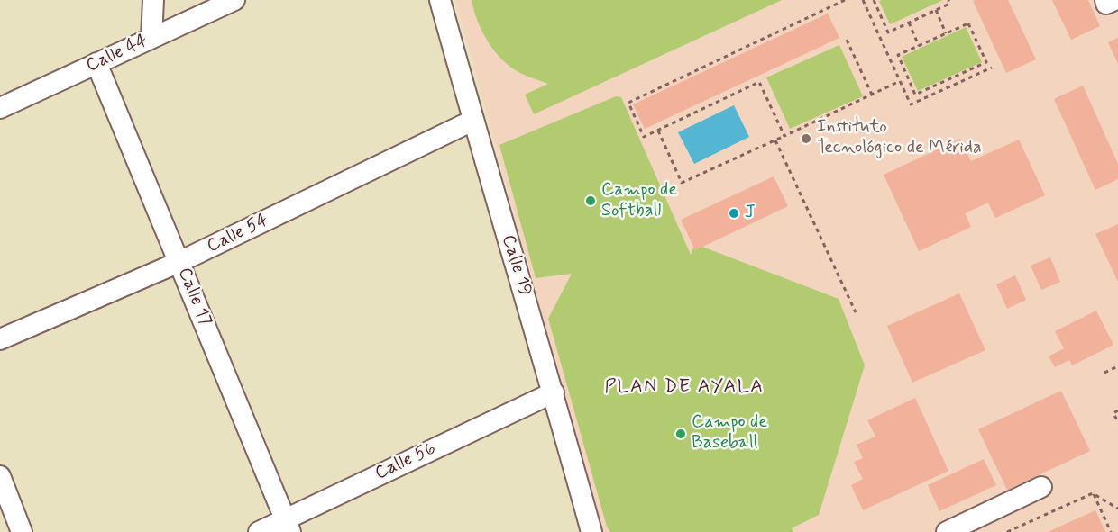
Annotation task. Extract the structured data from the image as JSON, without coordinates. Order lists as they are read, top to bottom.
{
  "streets": {
    "street": [
      "Calle 44",
      "Calle 54",
      "Calle 19",
      "Calle 17",
      "Calle 56"
    ]
  },
  "crossings": [
    ["Calle 44", "Calle 17"],
    ["Calle 54", "Calle 19"],
    ["Calle 54", "Calle 17"],
    ["Calle 19", "Calle 56"],
    ["Calle 17", "Calle 56"]
  ],
  "districts": ["PLAN DE AYALA"],
  "places": [
    "Instituto Tecnológico de Mérida",
    "Campo de Softball",
    "J",
    "Campo de Baseball"
  ]
}
